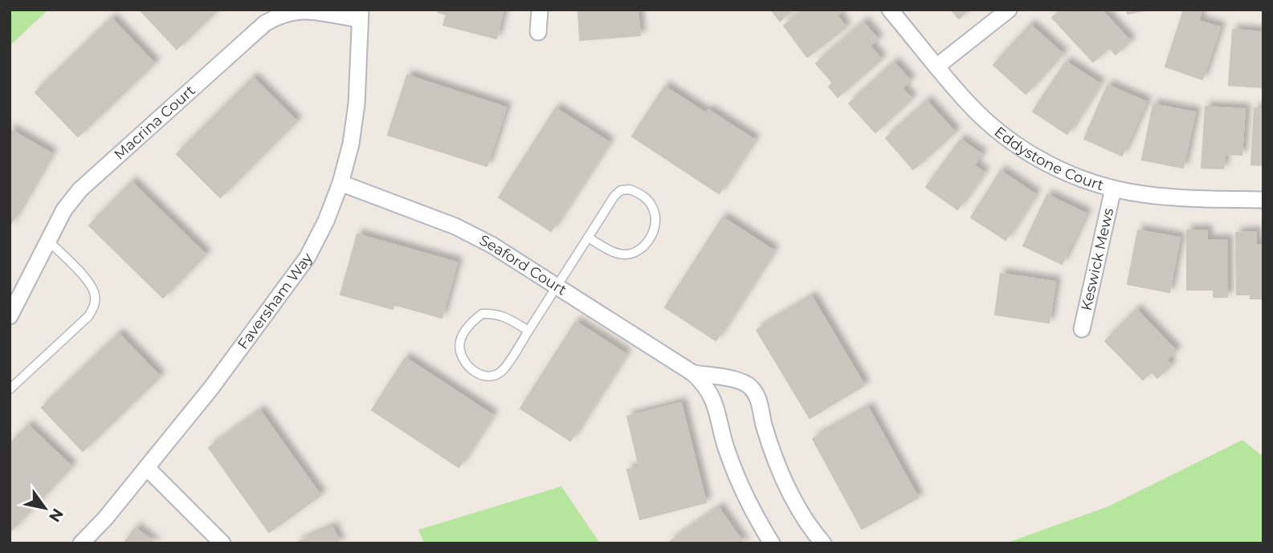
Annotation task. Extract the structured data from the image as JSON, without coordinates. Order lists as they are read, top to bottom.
{
  "streets": {
    "street": [
      "Macrina Court",
      "Eddystone Court",
      "Keswick Mews",
      "Seaford Court",
      "Faversham Way"
    ]
  },
  "crossings": [
    ["Macrina Court", "Faversham Way"],
    ["Eddystone Court", "Keswick Mews"],
    ["Seaford Court", "Faversham Way"]
  ],
  "north": "bottom right"
}
